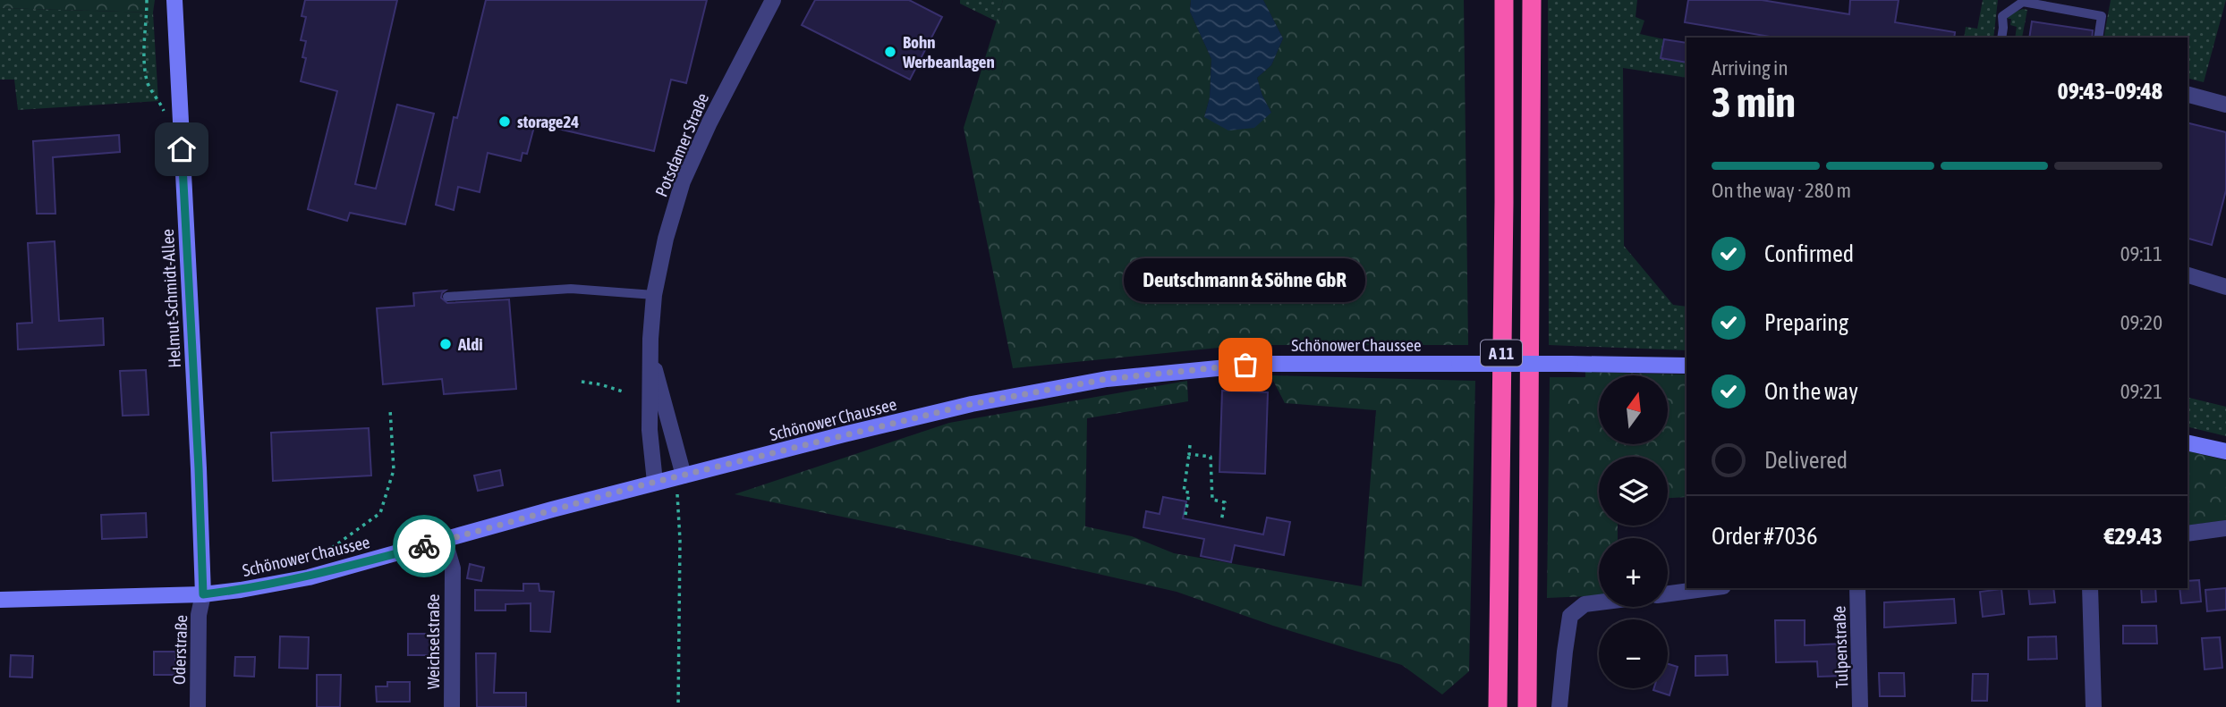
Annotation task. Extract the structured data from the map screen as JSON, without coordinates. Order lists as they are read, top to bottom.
{
  "streets": {
    "highway": ["A 11"],
    "main road": ["Helmut-Schmidt-Allee", "Schönower Chaussee"],
    "street": [
      "Potsdamer Straße",
      "Weichselstraße",
      "Tulpenstraße",
      "Oderstraße"
    ]
  },
  "crossings": [
    ["Potsdamer Straße", "Schönower Chaussee"],
    ["Helmut-Schmidt-Allee", "Schönower Chaussee"],
    ["Helmut-Schmidt-Allee", "Oderstraße"],
    ["Schönower Chaussee", "Weichselstraße"],
    ["Schönower Chaussee", "Oderstraße"]
  ],
  "places": [
    "Bohn Werbeanlagen",
    "storage24",
    "Aldi",
    "Deutschmann & Söhne GbR"
  ],
  "north": "top",
  "page": {
    "heading": ["3 min", "Arriving in", "09:43–09:48"],
    "panel": ["Order #7036", "€29.43"],
    "bar": "On the way · 280 m",
    "list": [
      ["Confirmed", "09:11"],
      ["Preparing", "09:20"],
      ["On the way", "09:21"],
      "Delivered"
    ],
    "bubble": "Deutschmann & Söhne GbR",
    "map_buttons": ["+", "−"]
  }
}
